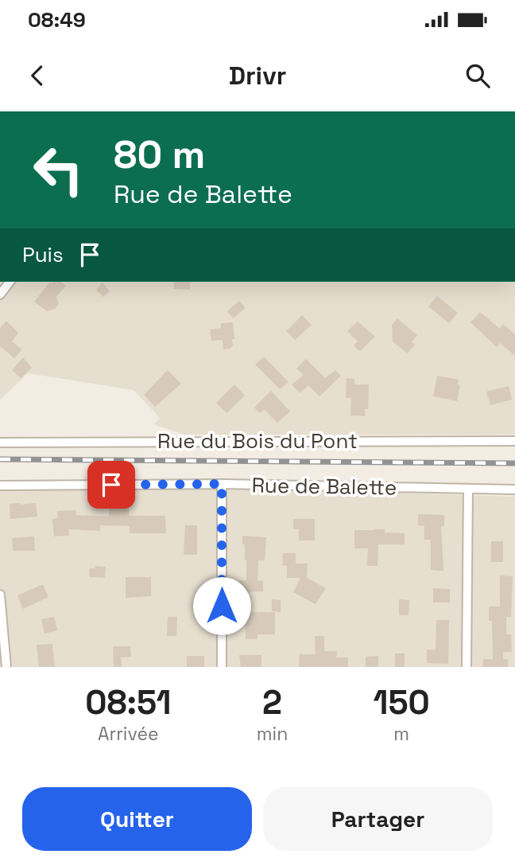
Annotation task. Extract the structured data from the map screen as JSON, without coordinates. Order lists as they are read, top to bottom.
{
  "streets": {
    "street": ["Rue du Bois du Pont", "Rue de Balette"]
  },
  "page": {
    "status": "08:49",
    "header": "Drivr",
    "turn": ["80 m", "Rue de Balette"],
    "then": "Puis",
    "eta": [
      "08:51",
      "Arrivée",
      "2",
      "min",
      "150",
      "m"
    ],
    "buttons": ["Quitter", "Partager"]
  }
}
